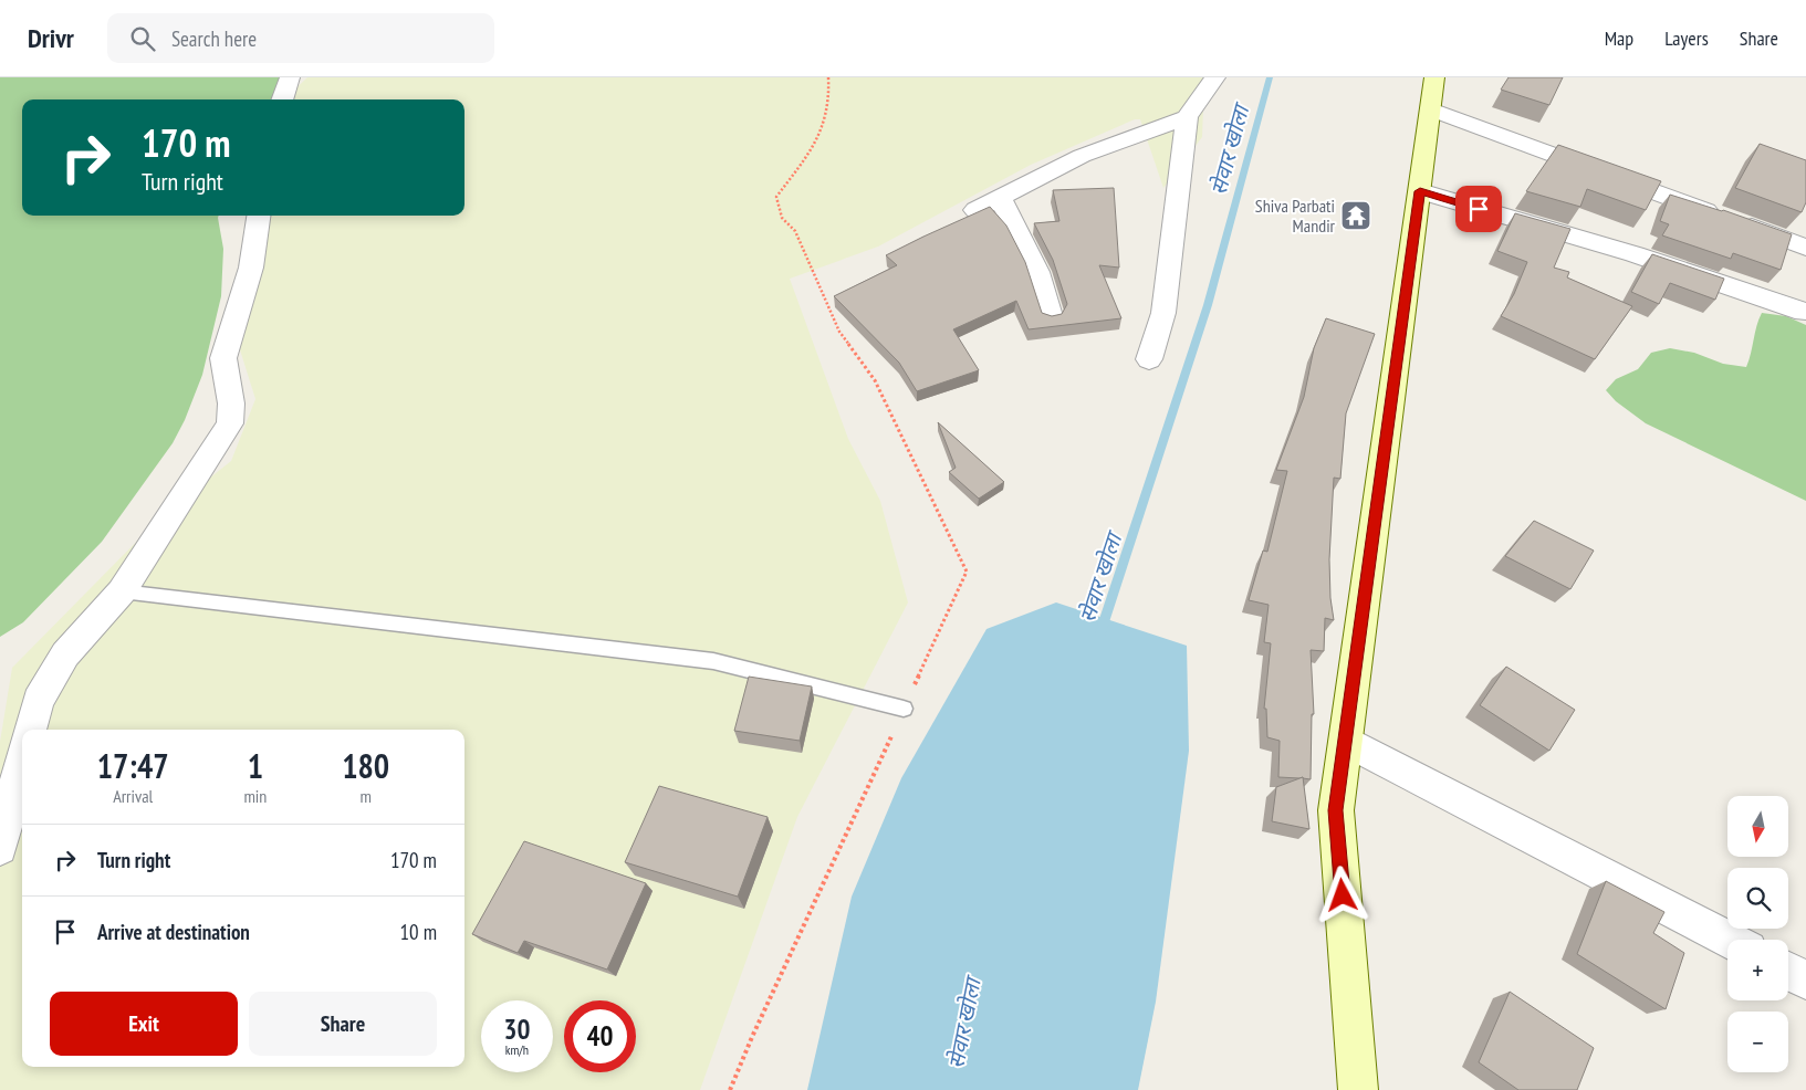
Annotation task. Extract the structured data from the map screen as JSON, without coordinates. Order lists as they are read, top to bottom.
{
  "water": ["सेवार खोला"],
  "places": {
    "temple": ["Shiva Parbati Mandir"]
  },
  "north": "bottom",
  "page": {
    "header": "Drivr",
    "search": "Search here",
    "nav": ["Map", "Layers", "Share"],
    "turn": ["170 m", "Turn right"],
    "eta": [
      "17:47",
      "Arrival",
      "1",
      "min",
      "180",
      "m"
    ],
    "map_buttons": ["+", "−"],
    "list": [
      {
        "name": "Turn right",
        "value": "170 m"
      },
      {
        "name": "Arrive at destination",
        "value": "10 m"
      }
    ],
    "buttons": ["Exit", "Share"],
    "speed": "30 km/h",
    "limit": "40"
  }
}
